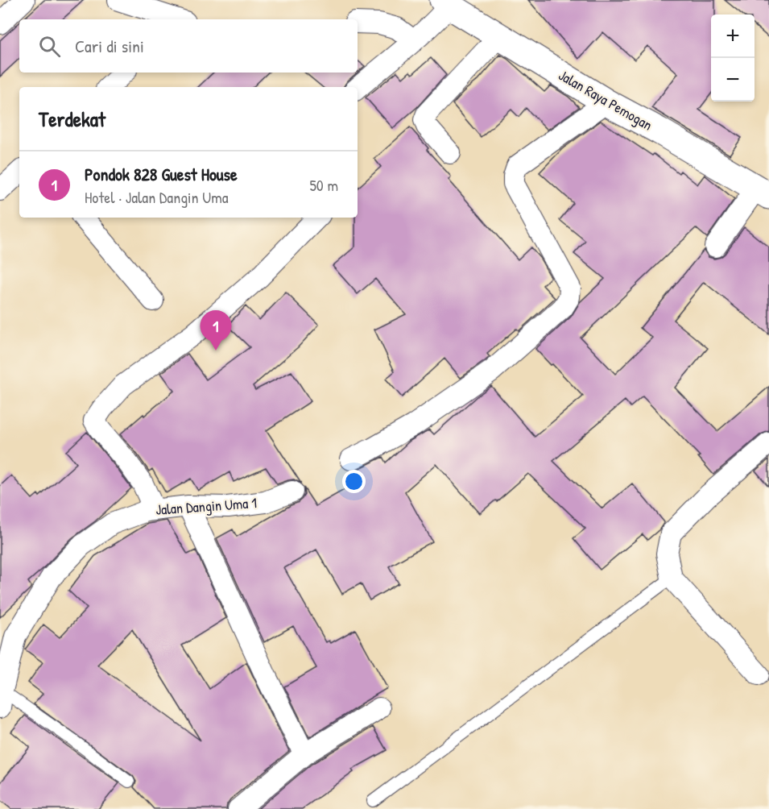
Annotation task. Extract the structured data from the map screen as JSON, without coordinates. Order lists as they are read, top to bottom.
{
  "streets": {
    "street": ["Jalan Raya Pemogan", "Jalan Dangin Uma 1"]
  },
  "page": {
    "map_buttons": ["+", "−"],
    "search": "Cari di sini",
    "heading": "Terdekat",
    "list": [
      {
        "mark": "1",
        "name": "Pondok 828 Guest House",
        "note": "Hotel · Jalan Dangin Uma",
        "value": "50 m"
      }
    ],
    "pins": "1"
  }
}
